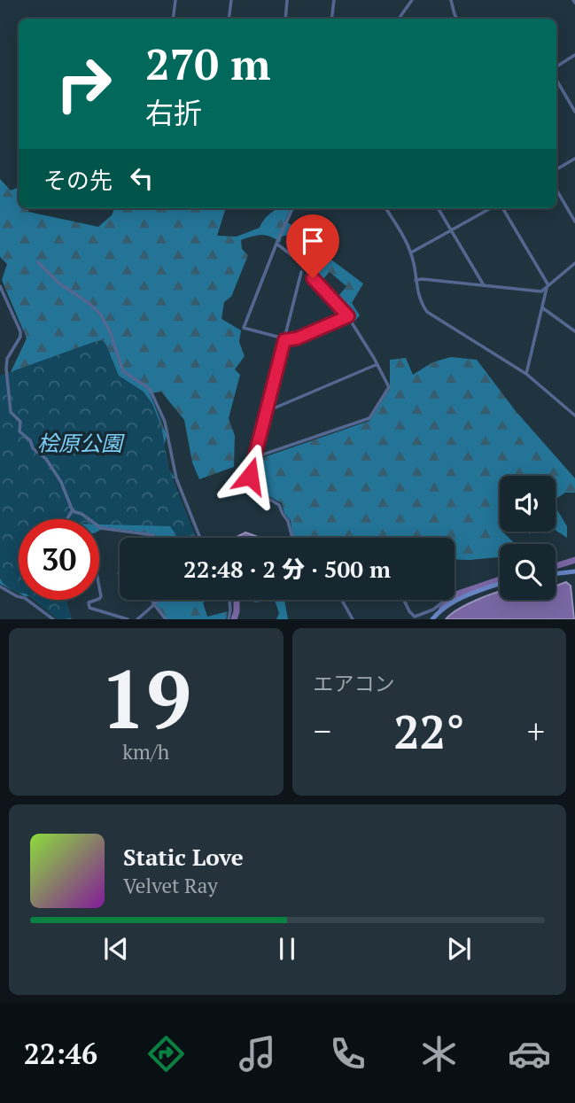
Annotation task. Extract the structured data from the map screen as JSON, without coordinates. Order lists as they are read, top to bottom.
{
  "parks": ["桧原公園"],
  "page": {
    "turn": ["270 m", "右折"],
    "then": "その先",
    "limit": "30",
    "trip": "22:48 · 2 分 · 500 m",
    "tile": [
      ["19", "km/h"],
      "エアコン"
    ],
    "heat": ["−", "22°", "+"],
    "song": ["Static Love", "Velvet Ray"],
    "tabs": "22:46"
  }
}
